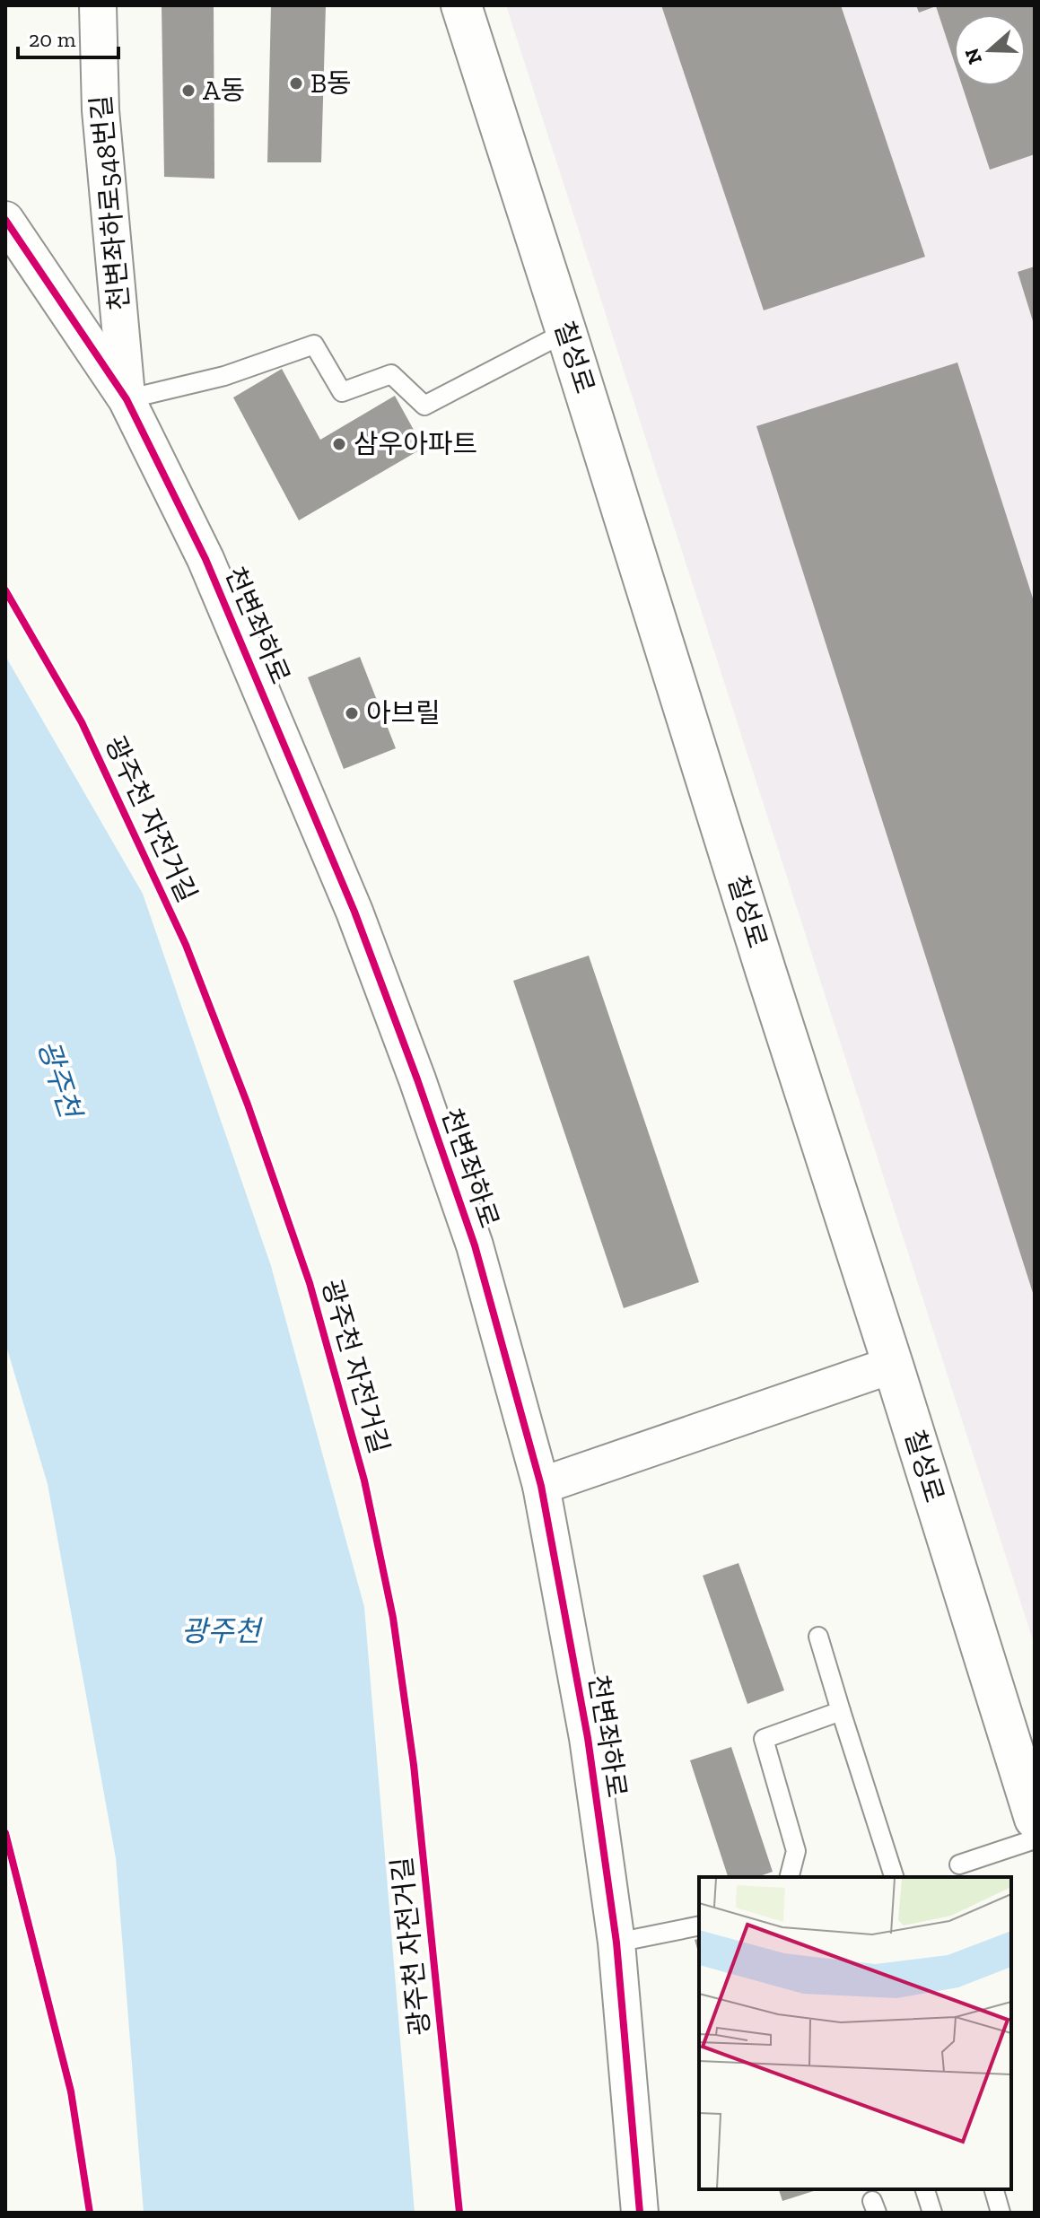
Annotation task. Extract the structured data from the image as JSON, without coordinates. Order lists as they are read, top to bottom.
{
  "streets": {
    "street": ["천변좌하로548번길", "칠성로", "천변좌하로"],
    "cycle path": ["광주천 자전거길"]
  },
  "crossings": [
    ["천변좌하로548번길", "천변좌하로"]
  ],
  "water": ["광주천"],
  "places": [
    "B동",
    "A동",
    "삼우아파트",
    "아브릴"
  ],
  "scale_bar": "20 m",
  "north": "left"
}
